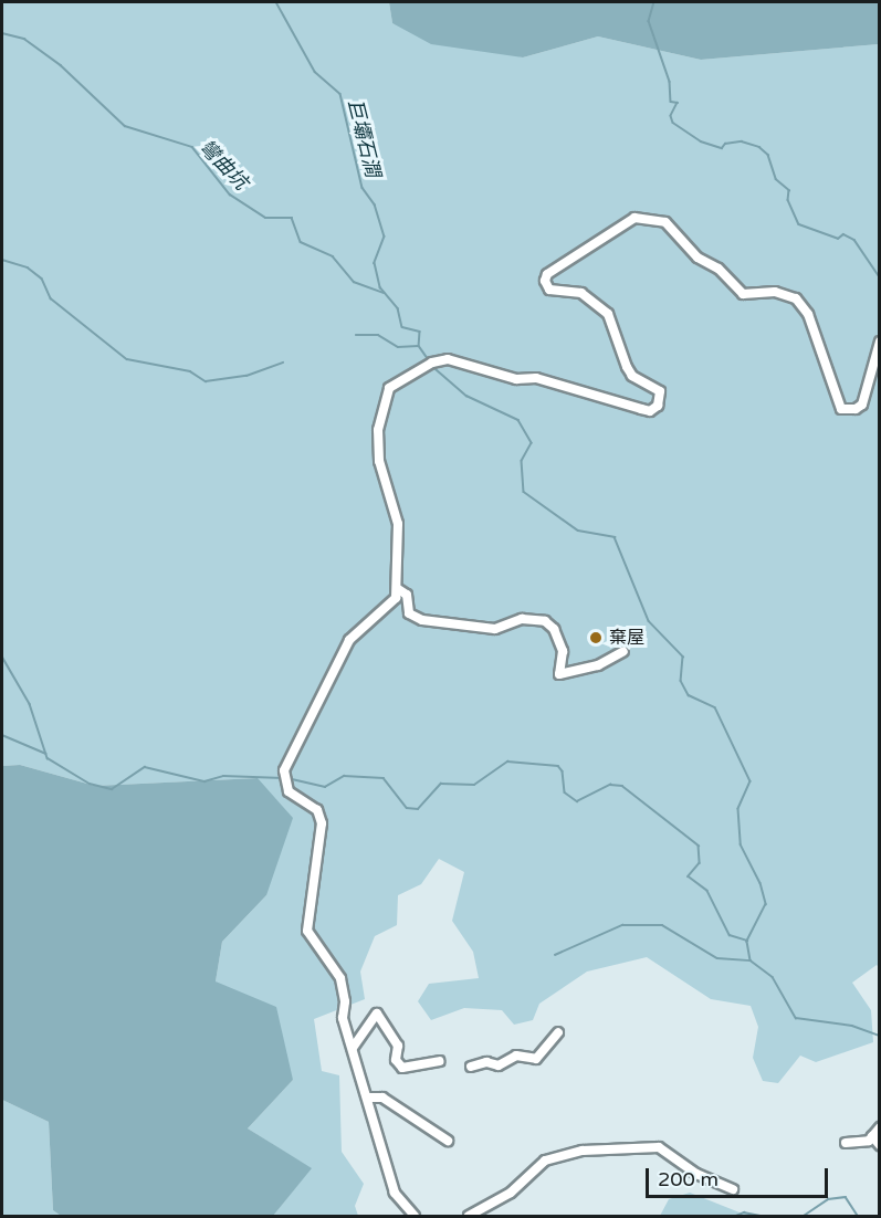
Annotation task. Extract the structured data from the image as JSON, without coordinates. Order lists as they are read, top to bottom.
{
  "water": ["巨壩石澗", "彎曲坑"],
  "places": ["棄屋"],
  "scale_bar": "200 m"
}
